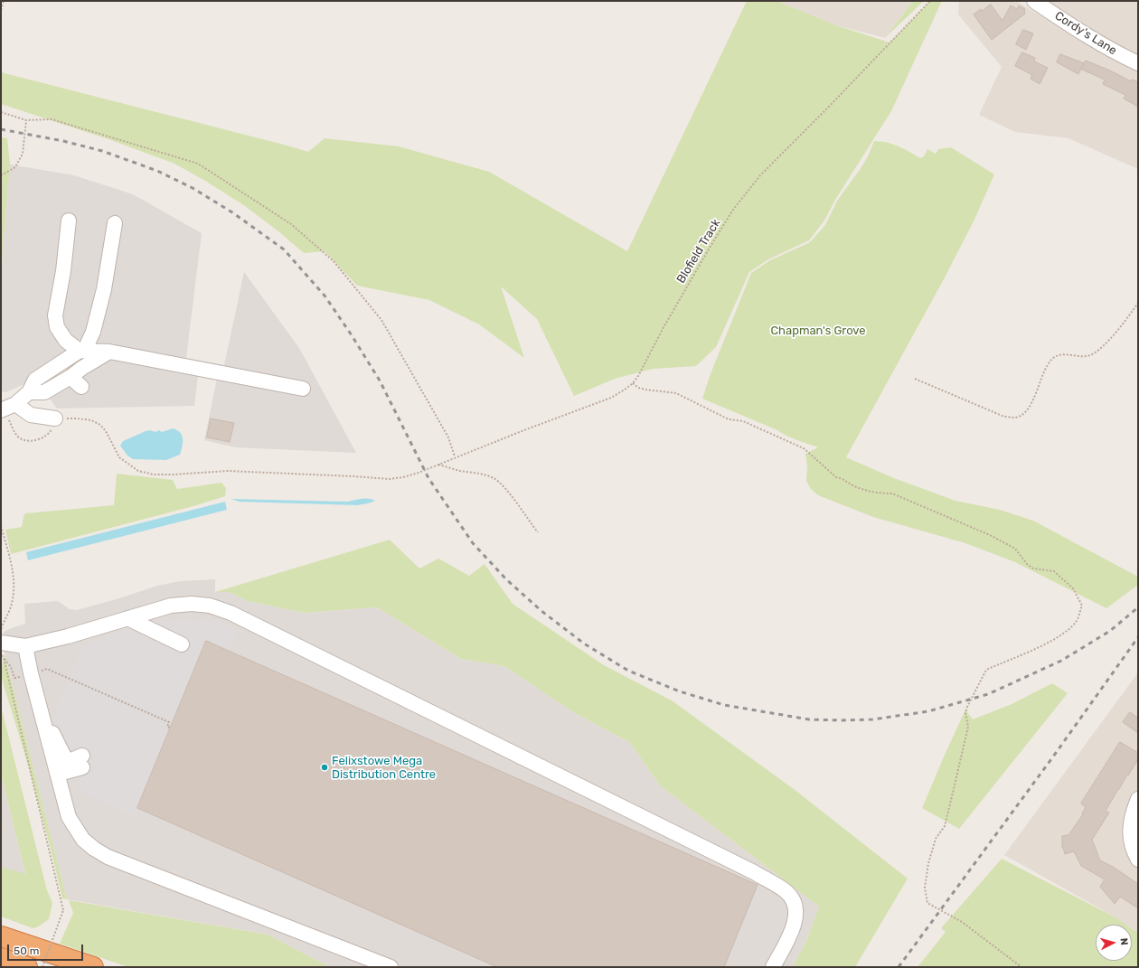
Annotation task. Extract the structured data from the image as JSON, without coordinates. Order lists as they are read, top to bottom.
{
  "streets": {
    "street": ["Cordy's Lane"],
    "path": ["Blofield Track"]
  },
  "parks": ["Chapman's Grove"],
  "places": ["Felixstowe Mega Distribution Centre"],
  "scale_bar": "50 m",
  "north": "right"
}
